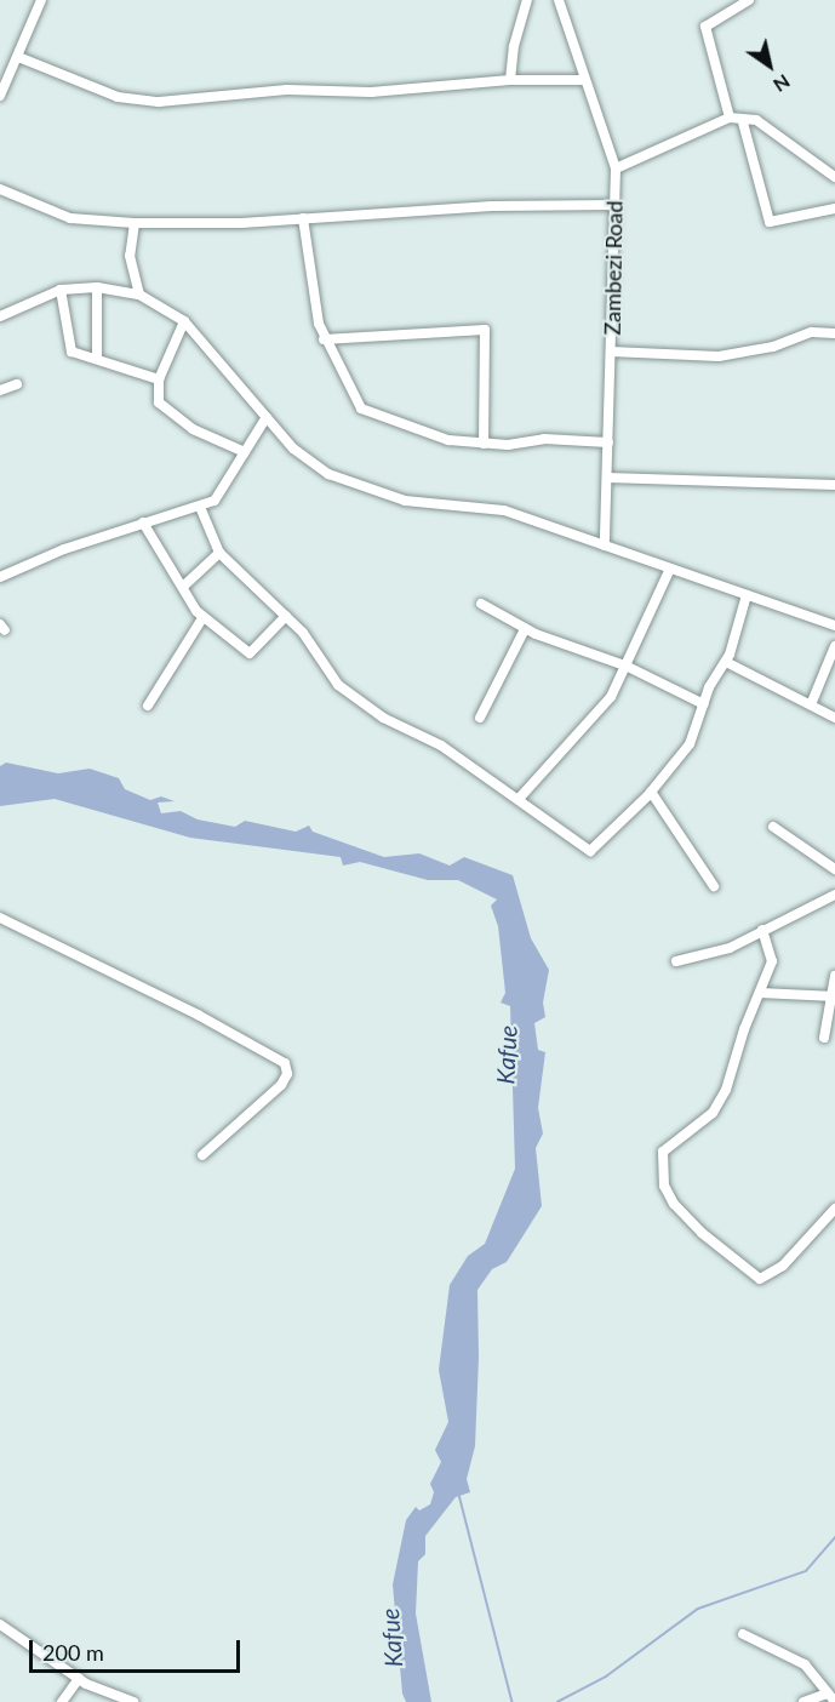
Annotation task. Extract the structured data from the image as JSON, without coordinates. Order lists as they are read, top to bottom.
{
  "streets": {
    "street": ["Zambezi Road"]
  },
  "water": ["Kafue"],
  "scale_bar": "200 m",
  "north": "bottom right"
}
